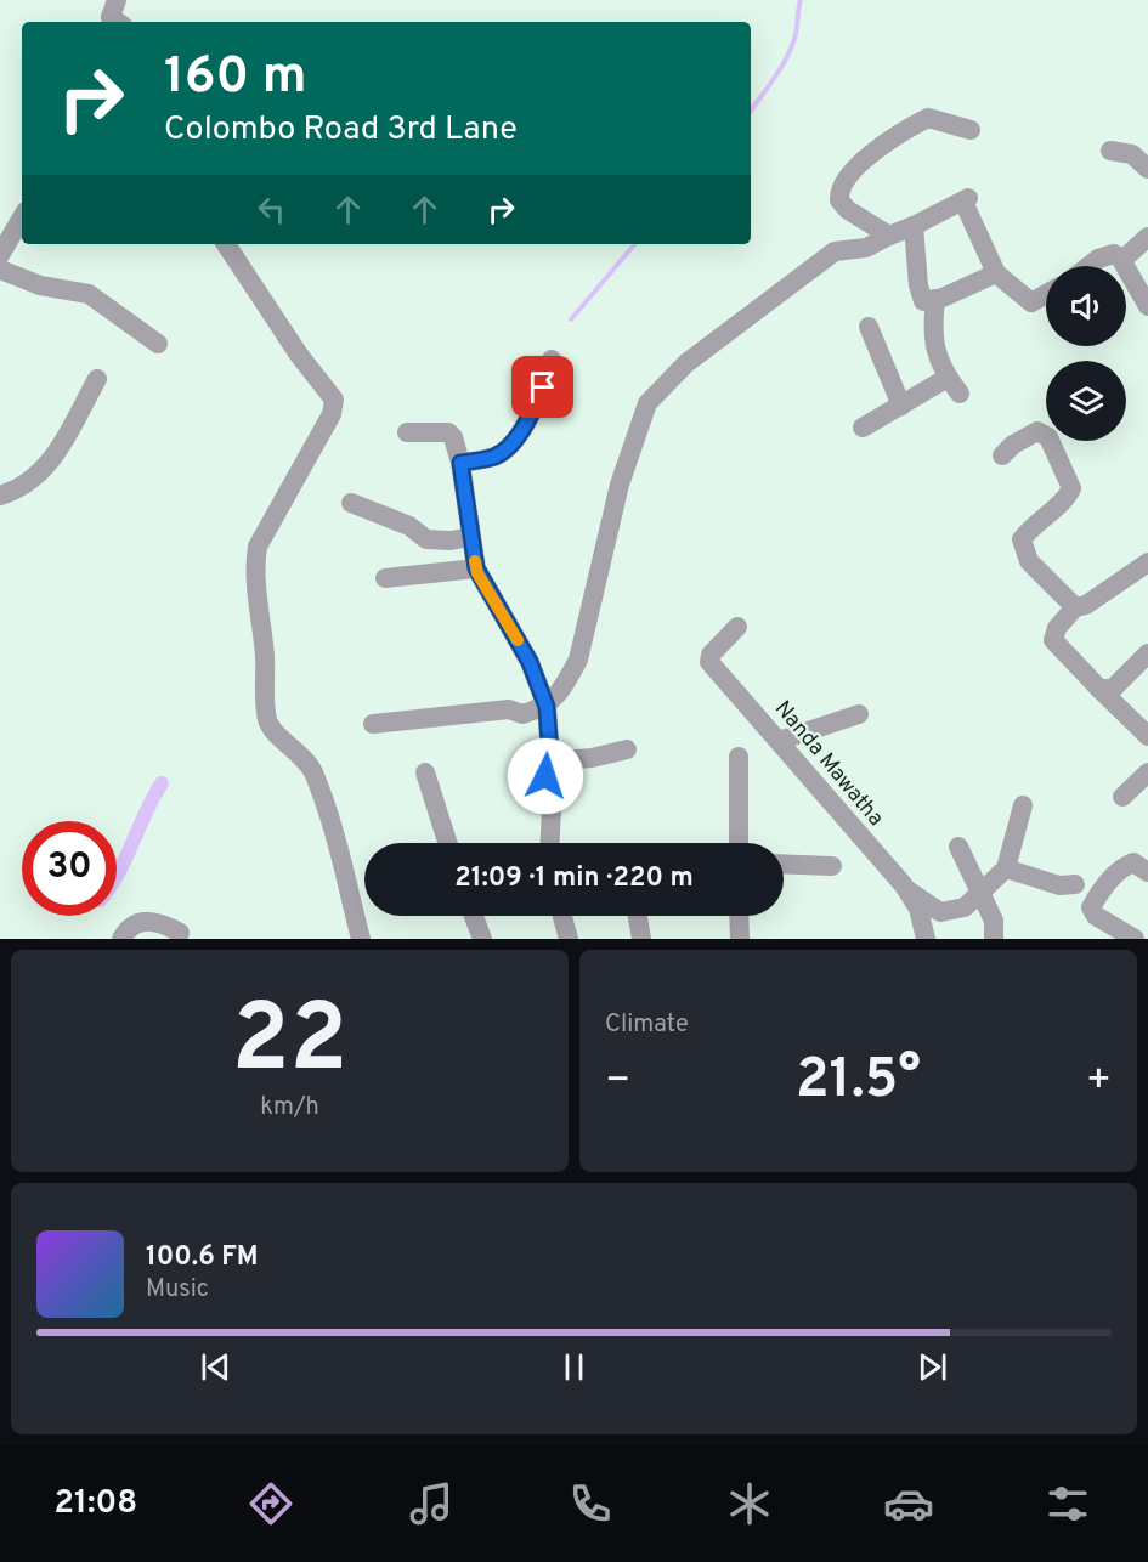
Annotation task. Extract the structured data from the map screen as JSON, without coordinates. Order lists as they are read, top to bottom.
{
  "streets": {
    "street": ["Nanda Mawatha"]
  },
  "page": {
    "turn": ["160 m", "Colombo Road 3rd Lane"],
    "limit": "30",
    "trip": "21:09 · 1 min · 220 m",
    "tile": [
      ["22", "km/h"],
      "Climate"
    ],
    "heat": ["−", "21.5°", "+"],
    "song": ["100.6 FM", "Music"],
    "tabs": "21:08"
  }
}
